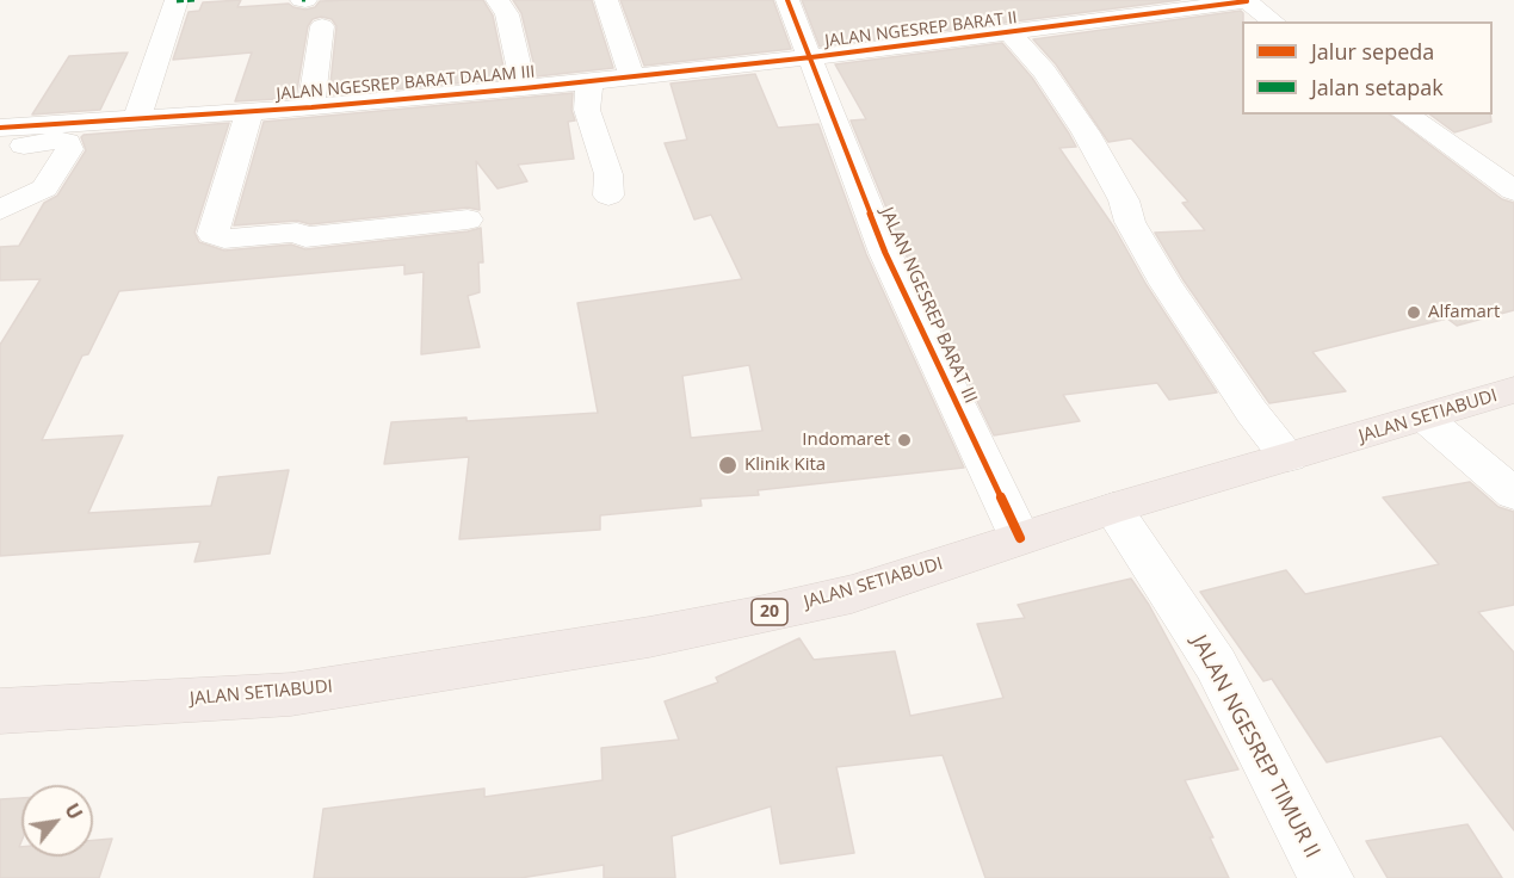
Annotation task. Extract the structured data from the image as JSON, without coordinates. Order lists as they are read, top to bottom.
{
  "streets": {
    "highway": ["JALAN SETIABUDI", "20"],
    "street": [
      "JALAN NGESREP BARAT II",
      "JALAN NGESREP BARAT DALAM III",
      "JALAN NGESREP BARAT III",
      "JALAN NGESREP TIMUR II"
    ]
  },
  "crossings": [
    ["JALAN NGESREP BARAT II", "JALAN NGESREP BARAT DALAM III"],
    ["JALAN NGESREP BARAT II", "JALAN NGESREP BARAT III"],
    ["JALAN NGESREP BARAT II", "JALAN SETIABUDI"],
    ["JALAN NGESREP BARAT DALAM III", "JALAN NGESREP BARAT III"],
    ["JALAN NGESREP BARAT III", "JALAN SETIABUDI"],
    ["JALAN SETIABUDI", "JALAN NGESREP TIMUR II"]
  ],
  "places": ["Alfamart", "Indomaret", "Klinik Kita"],
  "legend": ["Jalur sepeda", "Jalan setapak"],
  "north": "top right"
}
